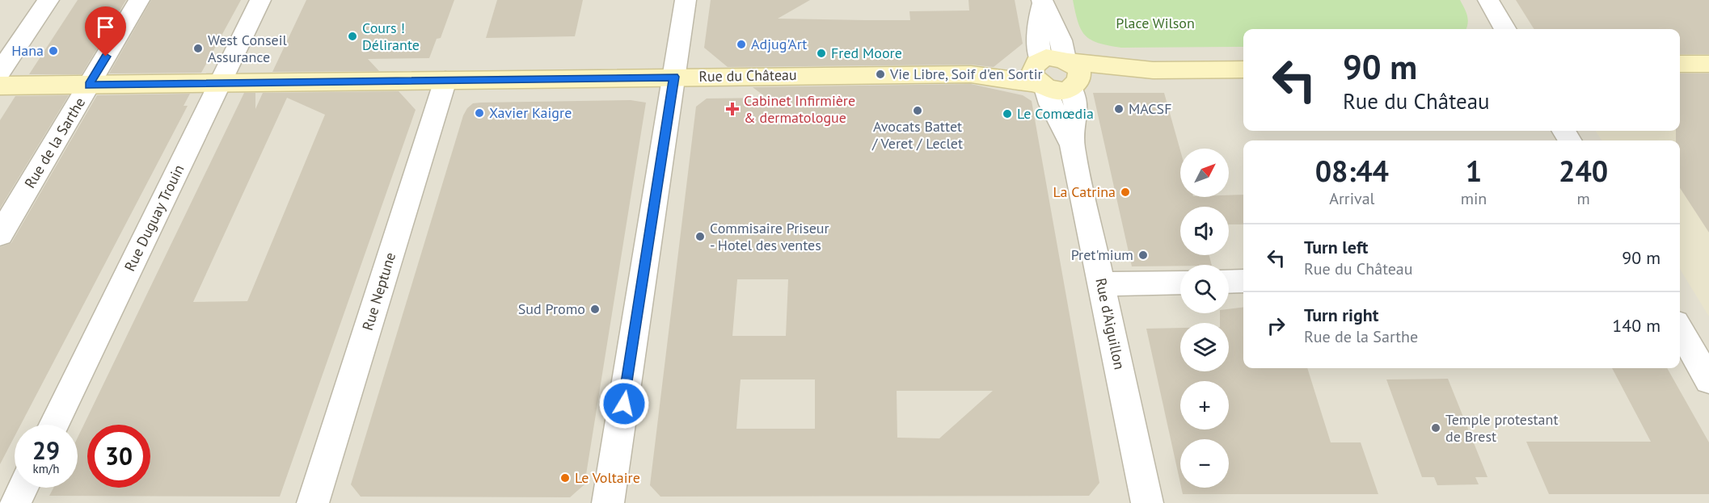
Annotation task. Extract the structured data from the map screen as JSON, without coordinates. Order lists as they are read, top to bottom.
{
  "streets": {
    "main road": ["Rue du Château"],
    "street": [
      "Rue de la Sarthe",
      "Rue Duguay Trouin",
      "Rue Neptune",
      "Rue d'Aiguillon"
    ]
  },
  "crossings": [
    ["Rue du Château", "Rue de la Sarthe"],
    ["Rue du Château", "Rue Duguay Trouin"],
    ["Rue du Château", "Rue Neptune"],
    ["Rue du Château", "Rue d'Aiguillon"]
  ],
  "parks": ["Place Wilson"],
  "places": {
    "other": [
      "Cours ! Délirante",
      "Adjug'Art",
      "West Conseil Assurance",
      "Hana",
      "Fred Moore",
      "Vie Libre, Soif d'en Sortir",
      "MACSF",
      "Avocats Battet / Veret / Leclet",
      "Xavier Kaigre",
      "Le Comœdia",
      "La Catrina",
      "Commisaire Priseur - Hotel des ventes",
      "Pret'mium",
      "Sud Promo",
      "Temple protestant de Brest",
      "Le Voltaire"
    ],
    "health": ["Cabinet Infirmière & dermatologue"]
  },
  "north": "top right",
  "page": {
    "turn": ["90 m", "Rue du Château"],
    "eta": [
      "08:44",
      "Arrival",
      "1",
      "min",
      "240",
      "m"
    ],
    "map_buttons": ["+", "−"],
    "list": [
      {
        "name": "Turn left",
        "note": "Rue du Château",
        "value": "90 m"
      },
      {
        "name": "Turn right",
        "note": "Rue de la Sarthe",
        "value": "140 m"
      }
    ],
    "speed": "29 km/h",
    "limit": "30"
  }
}
